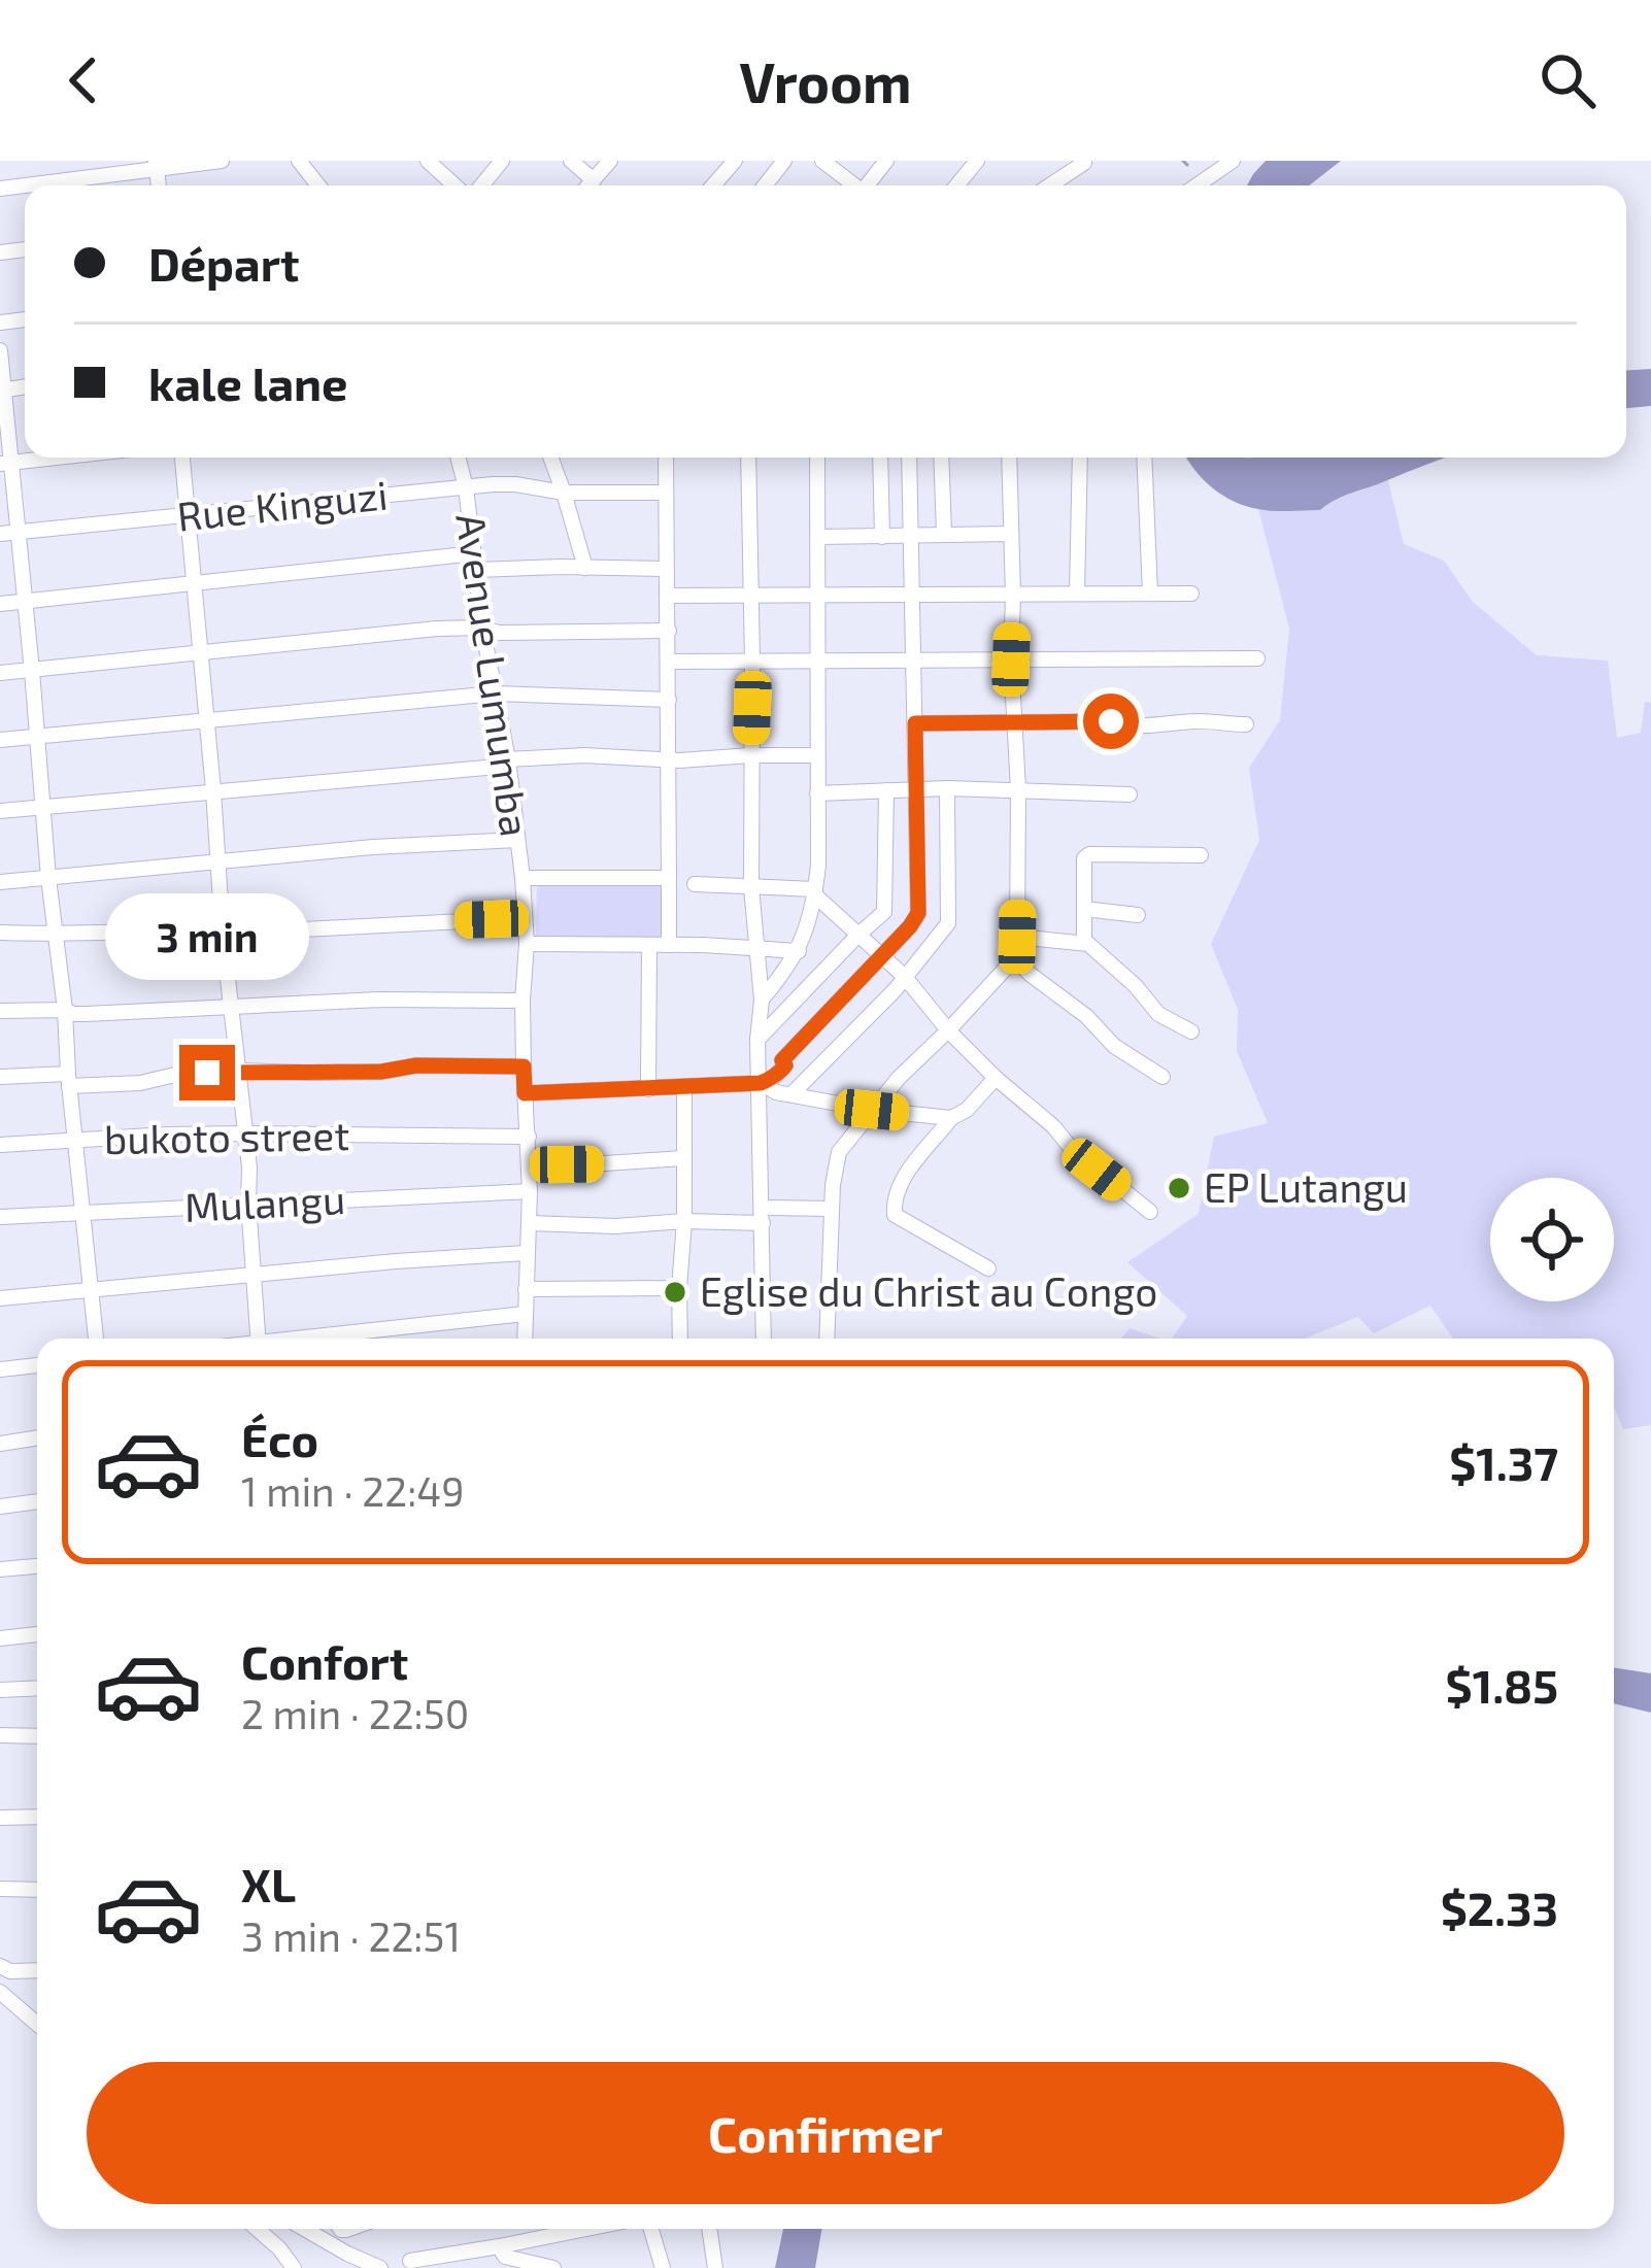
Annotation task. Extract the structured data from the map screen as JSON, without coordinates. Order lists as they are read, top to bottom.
{
  "streets": {
    "street": [
      "Rue Kinguzi",
      "Avenue Lumumba",
      "bukoto street",
      "Mulangu"
    ]
  },
  "crossings": [
    ["Rue Kinguzi", "Avenue Lumumba"],
    ["Avenue Lumumba", "bukoto street"],
    ["Avenue Lumumba", "Mulangu"]
  ],
  "places": ["EP Lutangu", "Eglise du Christ au Congo"],
  "page": {
    "header": "Vroom",
    "banner": ["Départ", "kale lane"],
    "bubble": "3 min",
    "list": [
      {
        "name": "Éco",
        "note": "1 min · 22:49",
        "value": "$1.37"
      },
      {
        "name": "Confort",
        "note": "2 min · 22:50",
        "value": "$1.85"
      },
      {
        "name": "XL",
        "note": "3 min · 22:51",
        "value": "$2.33"
      }
    ],
    "buttons": "Confirmer"
  }
}
